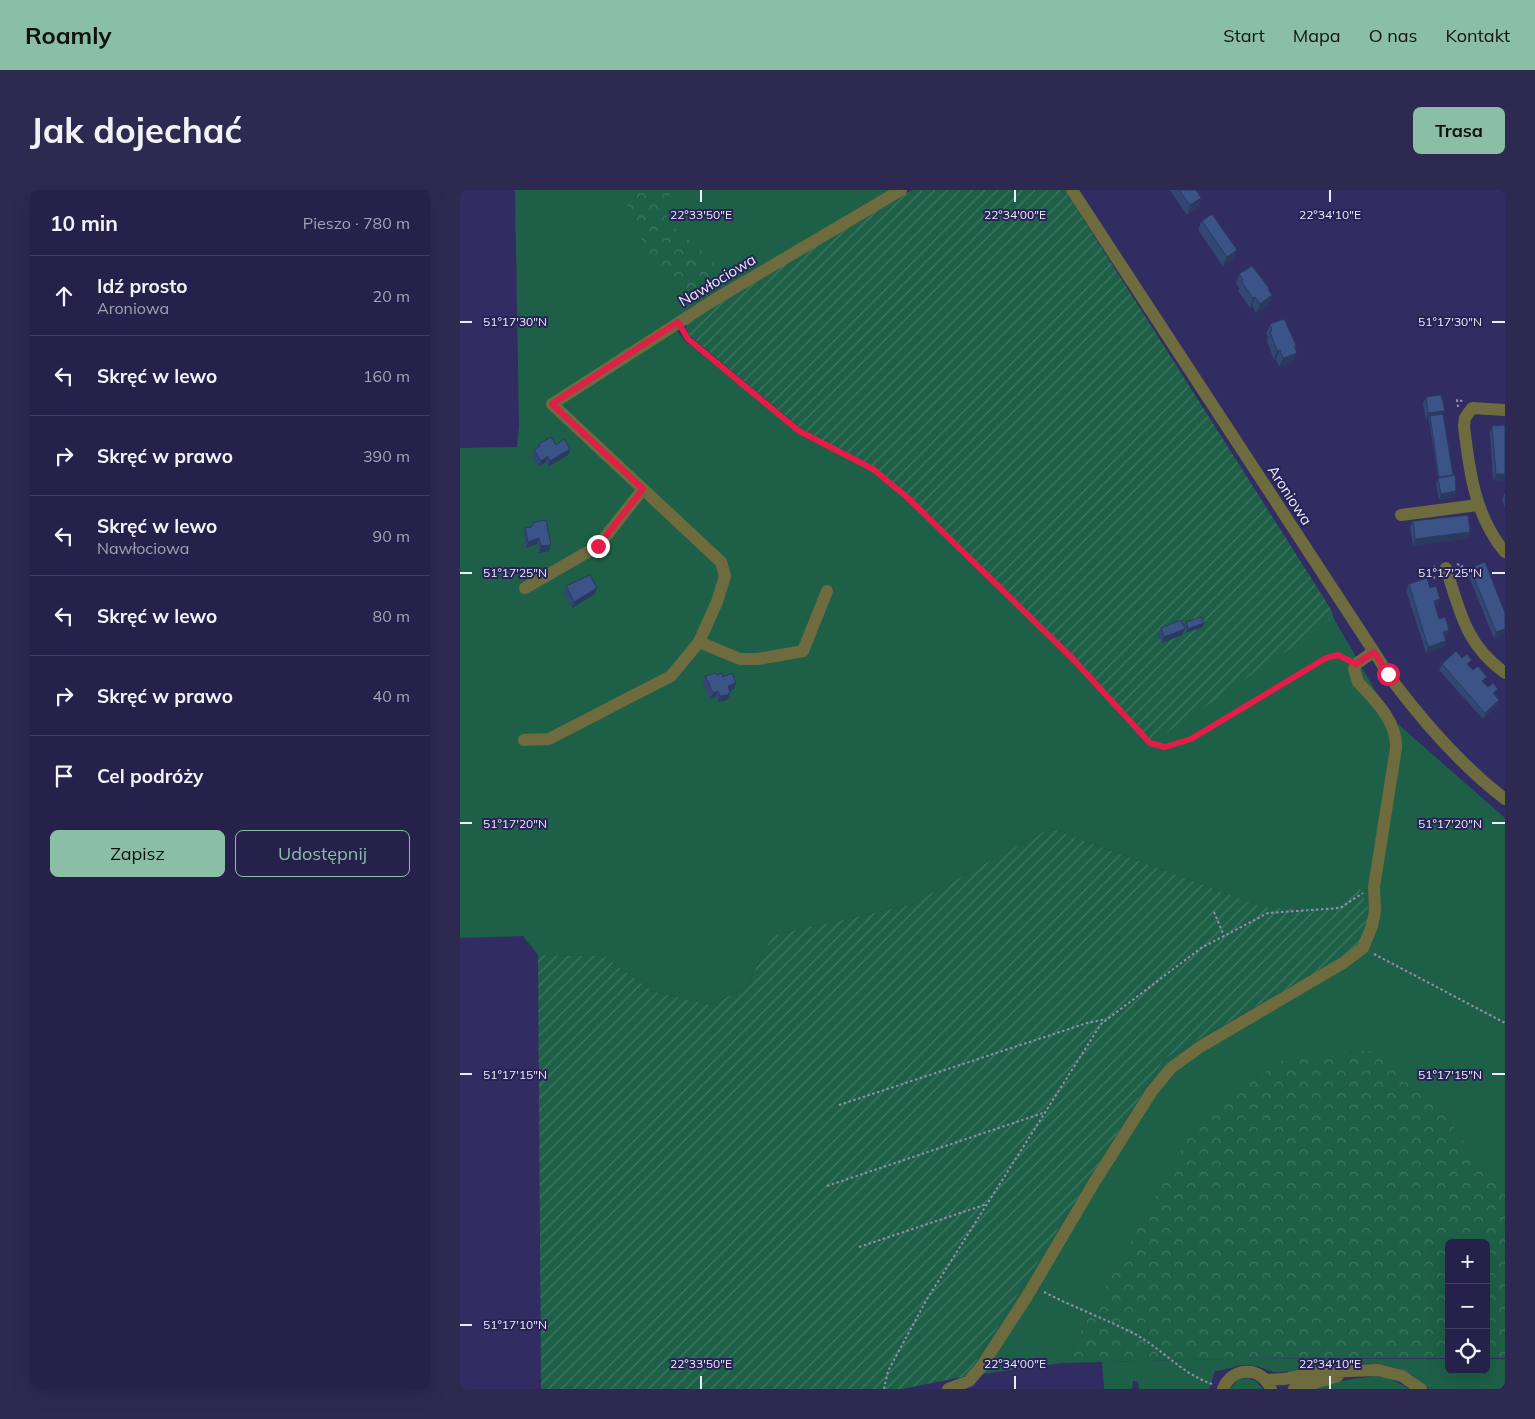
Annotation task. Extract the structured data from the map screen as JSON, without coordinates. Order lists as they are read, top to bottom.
{
  "streets": {
    "street": ["Nawłociowa", "Aroniowa"]
  },
  "page": {
    "header": "Roamly",
    "nav": [
      "Start",
      "Mapa",
      "O nas",
      "Kontakt"
    ],
    "buttons": [
      "Trasa",
      ["Zapisz", "Udostępnij"]
    ],
    "title": "Jak dojechać",
    "heading": ["10 min", "Pieszo · 780 m"],
    "list": [
      ["Idź prosto", "Aroniowa", "20 m"],
      ["Skręć w lewo", "160 m"],
      ["Skręć w prawo", "390 m"],
      ["Skręć w lewo", "Nawłociowa", "90 m"],
      ["Skręć w lewo", "80 m"],
      ["Skręć w prawo", "40 m"],
      "Cel podróży"
    ],
    "map_buttons": ["+", "−"]
  },
  "coordinates": [
    "22°33'50\"E",
    "22°34'00\"E",
    "22°34'10\"E",
    "51°17'30\"N",
    "51°17'25\"N",
    "51°17'20\"N",
    "51°17'15\"N",
    "51°17'10\"N"
  ]
}
